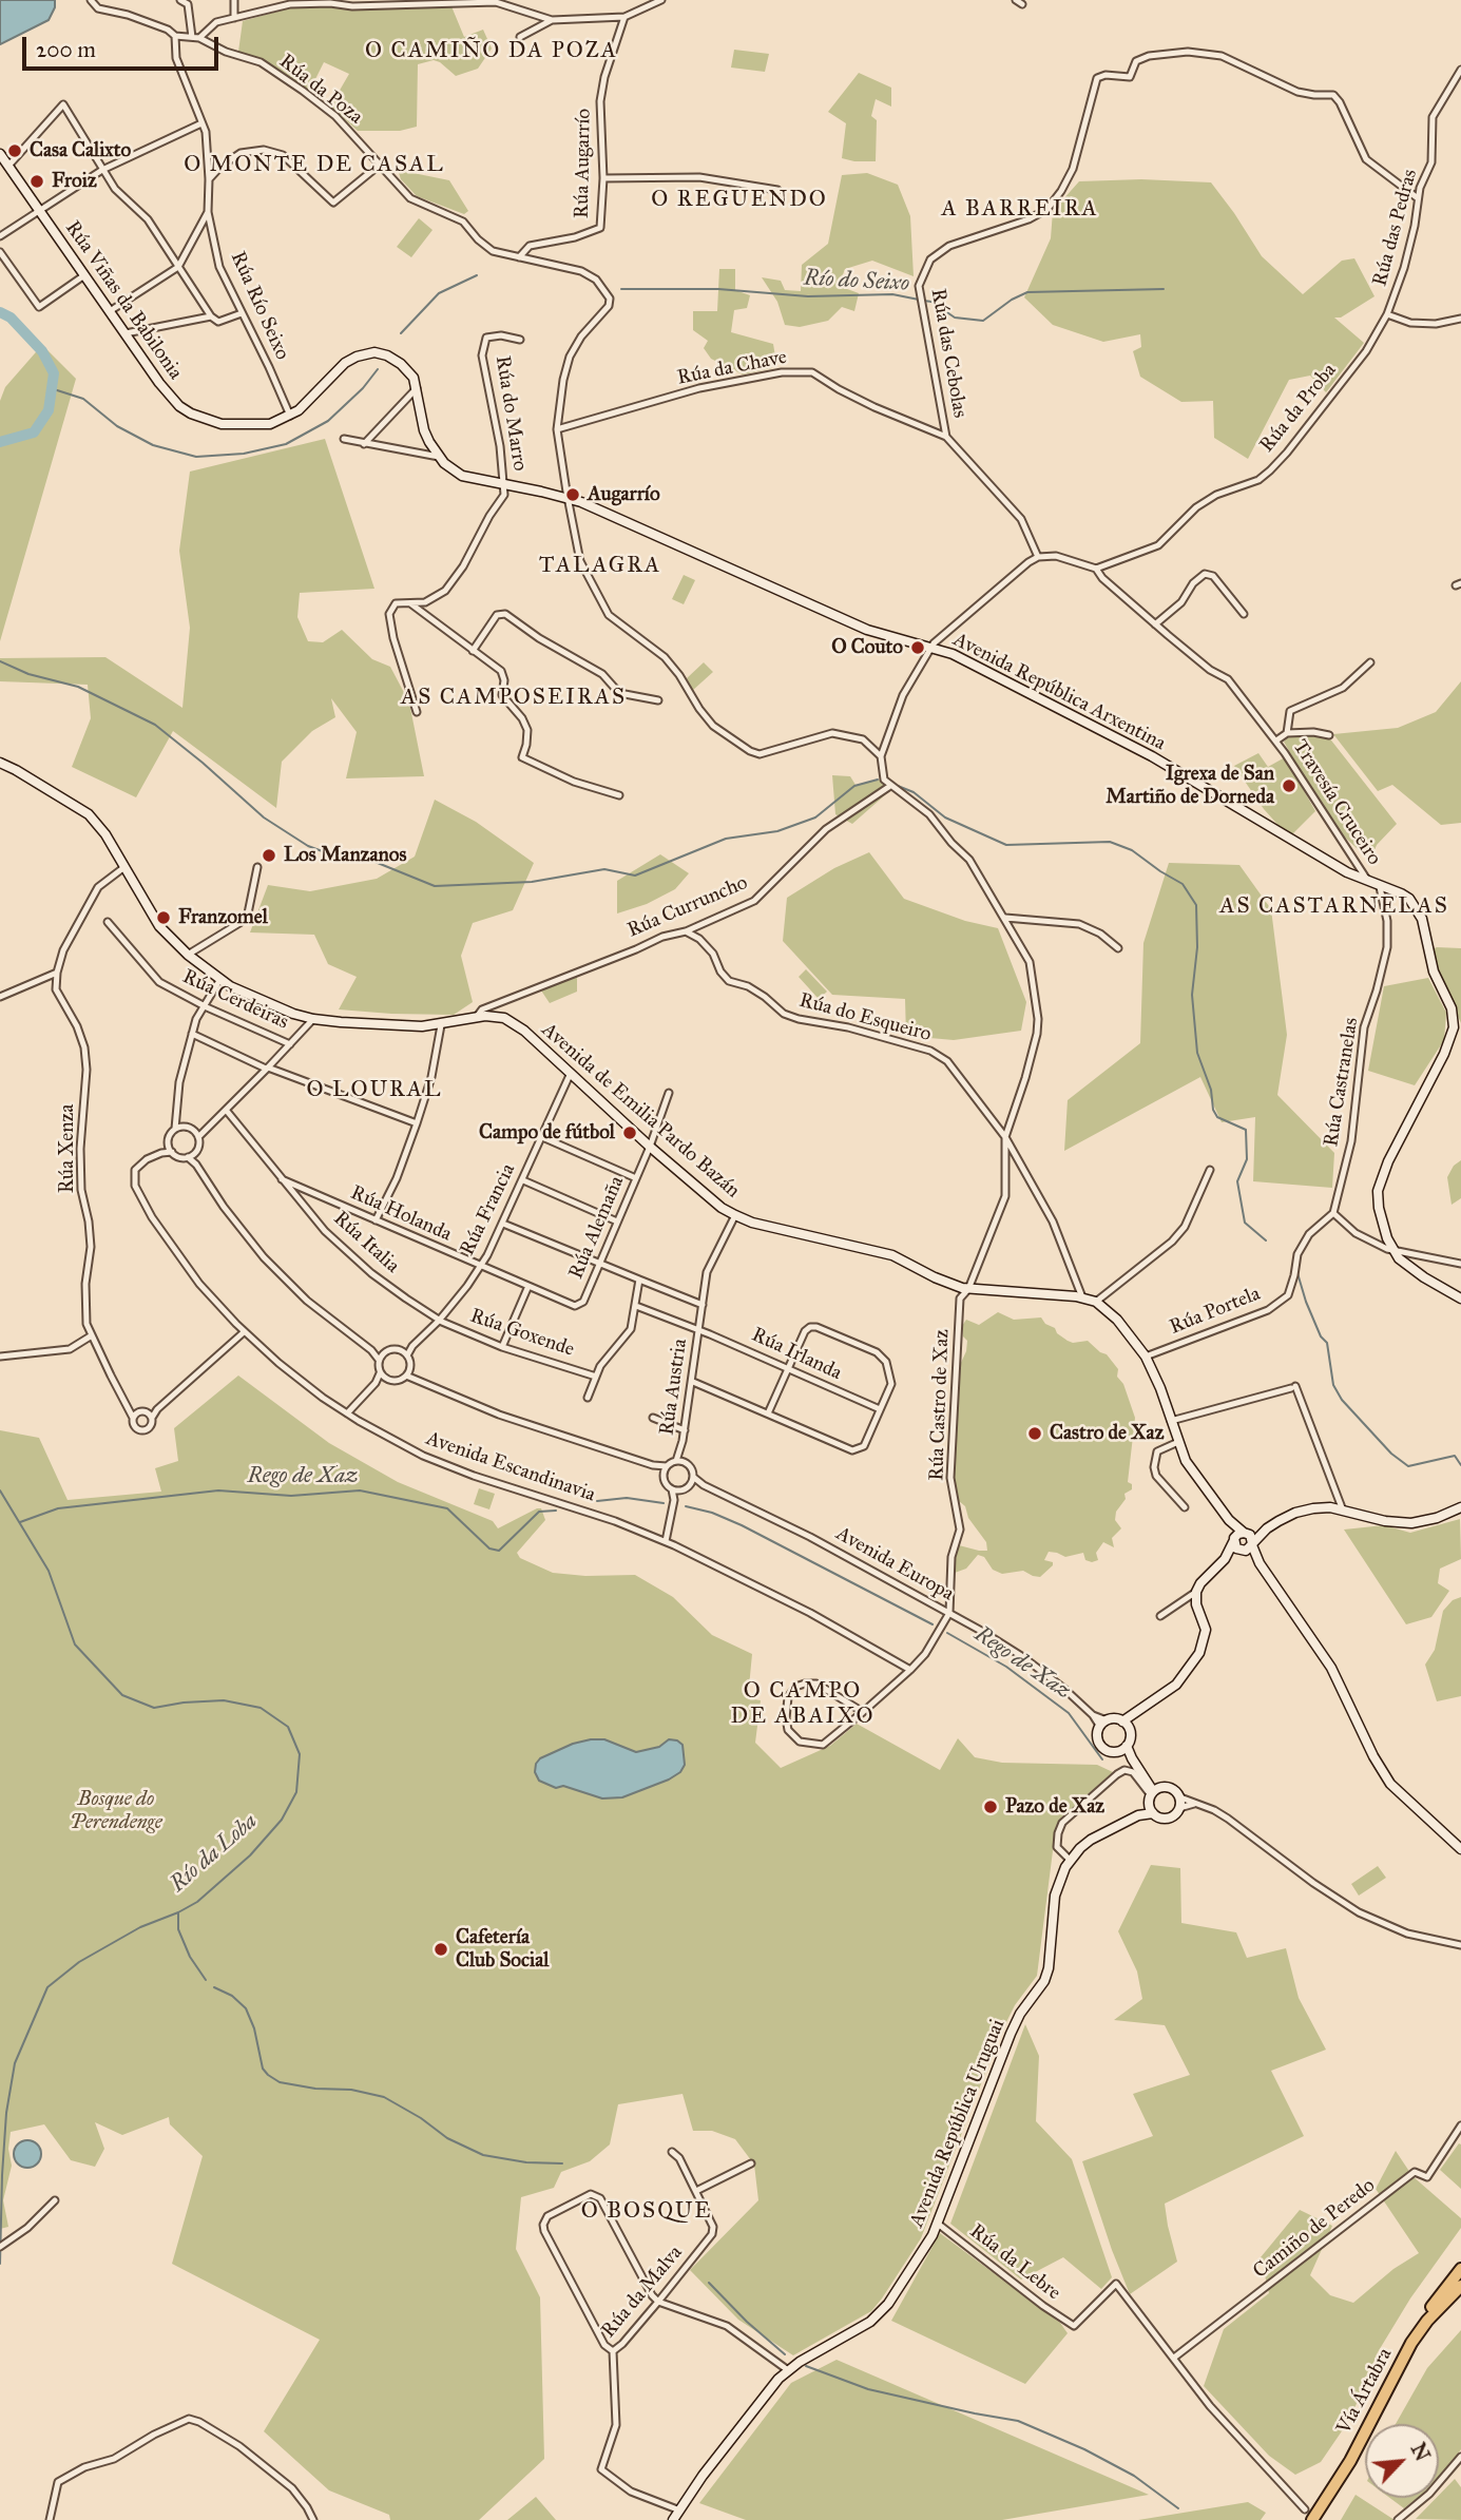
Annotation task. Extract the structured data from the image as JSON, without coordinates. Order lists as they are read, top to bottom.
{
  "streets": {
    "highway": ["Vía Ártabra"],
    "street": [
      "Rúa da Poza",
      "Rúa Augarrío",
      "Rúa das Pedras",
      "Rúa Viñas da Babilonia",
      "Rúa Río Seixo",
      "Rúa das Cebolas",
      "Rúa da Chave",
      "Rúa da Proba",
      "Rúa do Marro",
      "Avenida República Arxentina",
      "Travesía Cruceiro",
      "Rúa Curruncho",
      "Rúa Cerdeiras",
      "Rúa do Esqueiro",
      "Rúa Castranelas",
      "Avenida de Emilia Pardo Bazán",
      "Rúa Xenza",
      "Rúa Francia",
      "Rúa Holanda",
      "Rúa Alemaña",
      "Rúa Italia",
      "Rúa Portela",
      "Rúa Goxende",
      "Rúa Irlanda",
      "Rúa Austria",
      "Rúa Castro de Xaz",
      "Avenida Escandinavia",
      "Avenida Europa",
      "Avenida República Uruguai",
      "Camiño de Peredo",
      "Rúa da Lebre",
      "Rúa da Malva"
    ]
  },
  "crossings": [
    ["Rúa da Poza", "Rúa Augarrío"],
    ["Rúa das Pedras", "Rúa das Cebolas"],
    ["Rúa das Pedras", "Rúa da Proba"],
    ["Rúa Viñas da Babilonia", "Rúa Río Seixo"],
    ["Rúa Viñas da Babilonia", "Avenida República Arxentina"],
    ["Rúa Río Seixo", "Avenida República Arxentina"],
    ["Rúa das Cebolas", "Rúa da Chave"],
    ["Rúa da Proba", "Travesía Cruceiro"],
    ["Rúa do Marro", "Avenida República Arxentina"],
    ["Avenida República Arxentina", "Travesía Cruceiro"],
    ["Avenida República Arxentina", "Rúa Castranelas"],
    ["Rúa Curruncho", "Rúa do Esqueiro"],
    ["Rúa Curruncho", "Avenida de Emilia Pardo Bazán"],
    ["Rúa Cerdeiras", "Avenida de Emilia Pardo Bazán"],
    ["Rúa Cerdeiras", "Rúa Holanda"],
    ["Rúa Cerdeiras", "Avenida Escandinavia"],
    ["Rúa do Esqueiro", "Avenida de Emilia Pardo Bazán"],
    ["Rúa Castranelas", "Rúa Portela"],
    ["Avenida de Emilia Pardo Bazán", "Rúa Francia"],
    ["Avenida de Emilia Pardo Bazán", "Rúa Alemaña"],
    ["Avenida de Emilia Pardo Bazán", "Rúa Portela"],
    ["Avenida de Emilia Pardo Bazán", "Rúa Castro de Xaz"],
    ["Rúa Francia", "Rúa Holanda"],
    ["Rúa Francia", "Rúa Alemaña"],
    ["Rúa Francia", "Rúa Italia"],
    ["Rúa Francia", "Rúa Goxende"],
    ["Rúa Holanda", "Rúa Alemaña"],
    ["Rúa Holanda", "Rúa Italia"],
    ["Rúa Italia", "Rúa Goxende"],
    ["Rúa Irlanda", "Rúa Austria"],
    ["Rúa Austria", "Avenida Europa"],
    ["Rúa Castro de Xaz", "Avenida Escandinavia"],
    ["Rúa Castro de Xaz", "Avenida Europa"],
    ["Avenida República Uruguai", "Rúa da Lebre"],
    ["Avenida República Uruguai", "Rúa da Malva"],
    ["Camiño de Peredo", "Rúa da Lebre"]
  ],
  "districts": [
    "O CAMIÑO DA POZA",
    "O MONTE DE CASAL",
    "O REGUENDO",
    "A BARREIRA",
    "TALAGRA",
    "AS CAMPOSEIRAS",
    "AS CASTARNELAS",
    "O LOURAL",
    "O CAMPO DE ABAIXO",
    "O BOSQUE"
  ],
  "water": ["Río do Seixo", "Rego de Xaz", "Río da Loba"],
  "parks": ["Bosque do Perendenge"],
  "places": [
    "Casa Calixto",
    "Froiz",
    "Augarrío",
    "O Couto",
    "Igrexa de San Martiño de Dorneda",
    "Los Manzanos",
    "Franzomel",
    "Campo de fútbol",
    "Castro de Xaz",
    "Pazo de Xaz",
    "Cafetería Club Social"
  ],
  "scale_bar": "200 m",
  "north": "top right"
}
